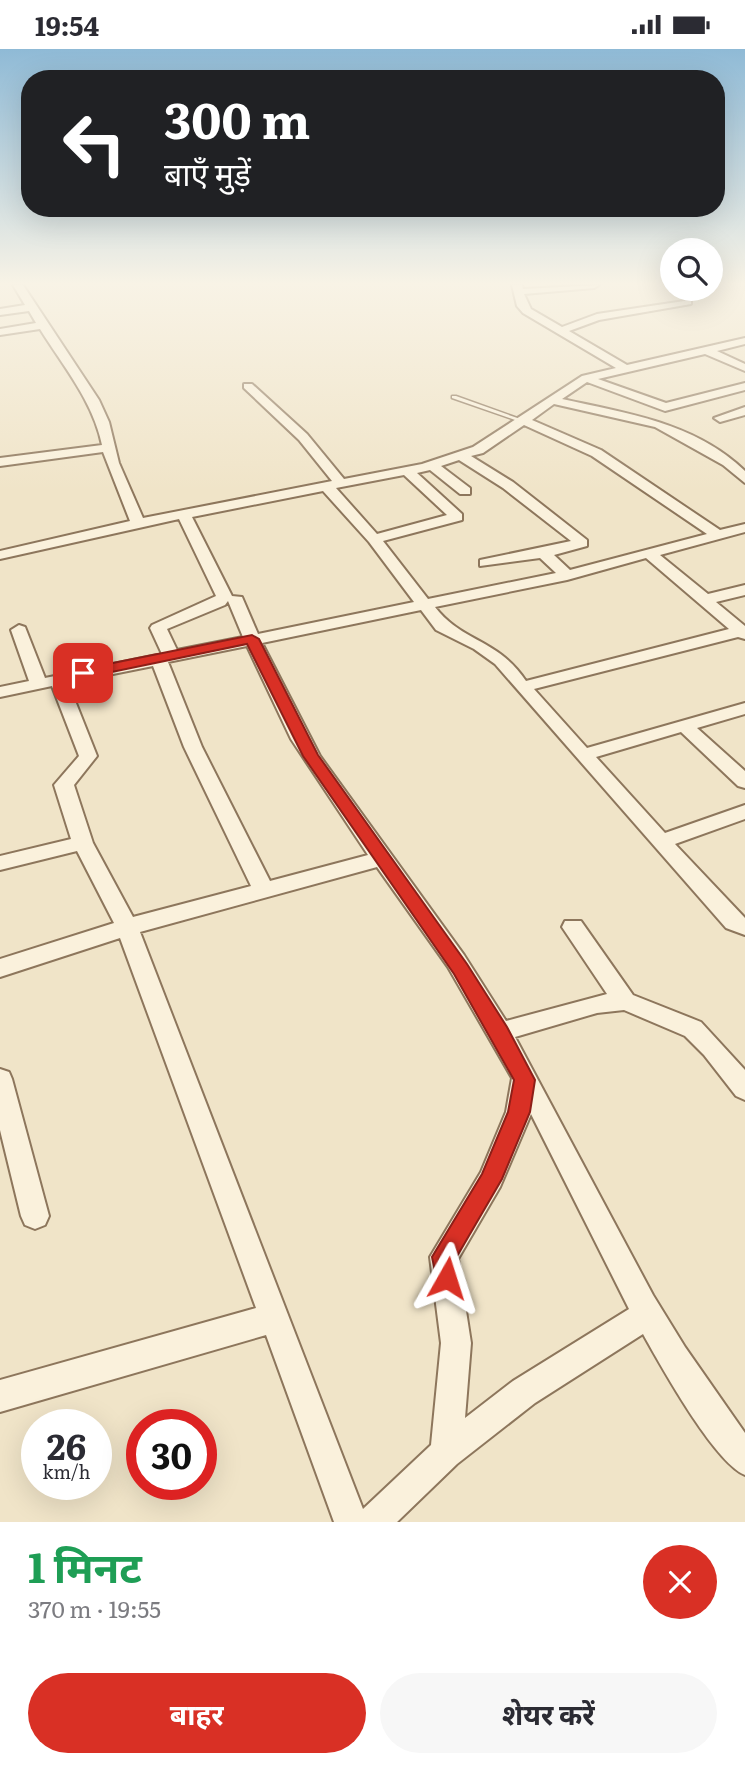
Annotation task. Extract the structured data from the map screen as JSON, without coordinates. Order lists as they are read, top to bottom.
{
  "page": {
    "status": "19:54",
    "turn": ["300 m", "बाएँ मुड़ें"],
    "speed": "26 km/h",
    "limit": "30",
    "heading": ["1 मिनट", "370 m · 19:55"],
    "buttons": ["बाहर", "शेयर करें"]
  }
}
